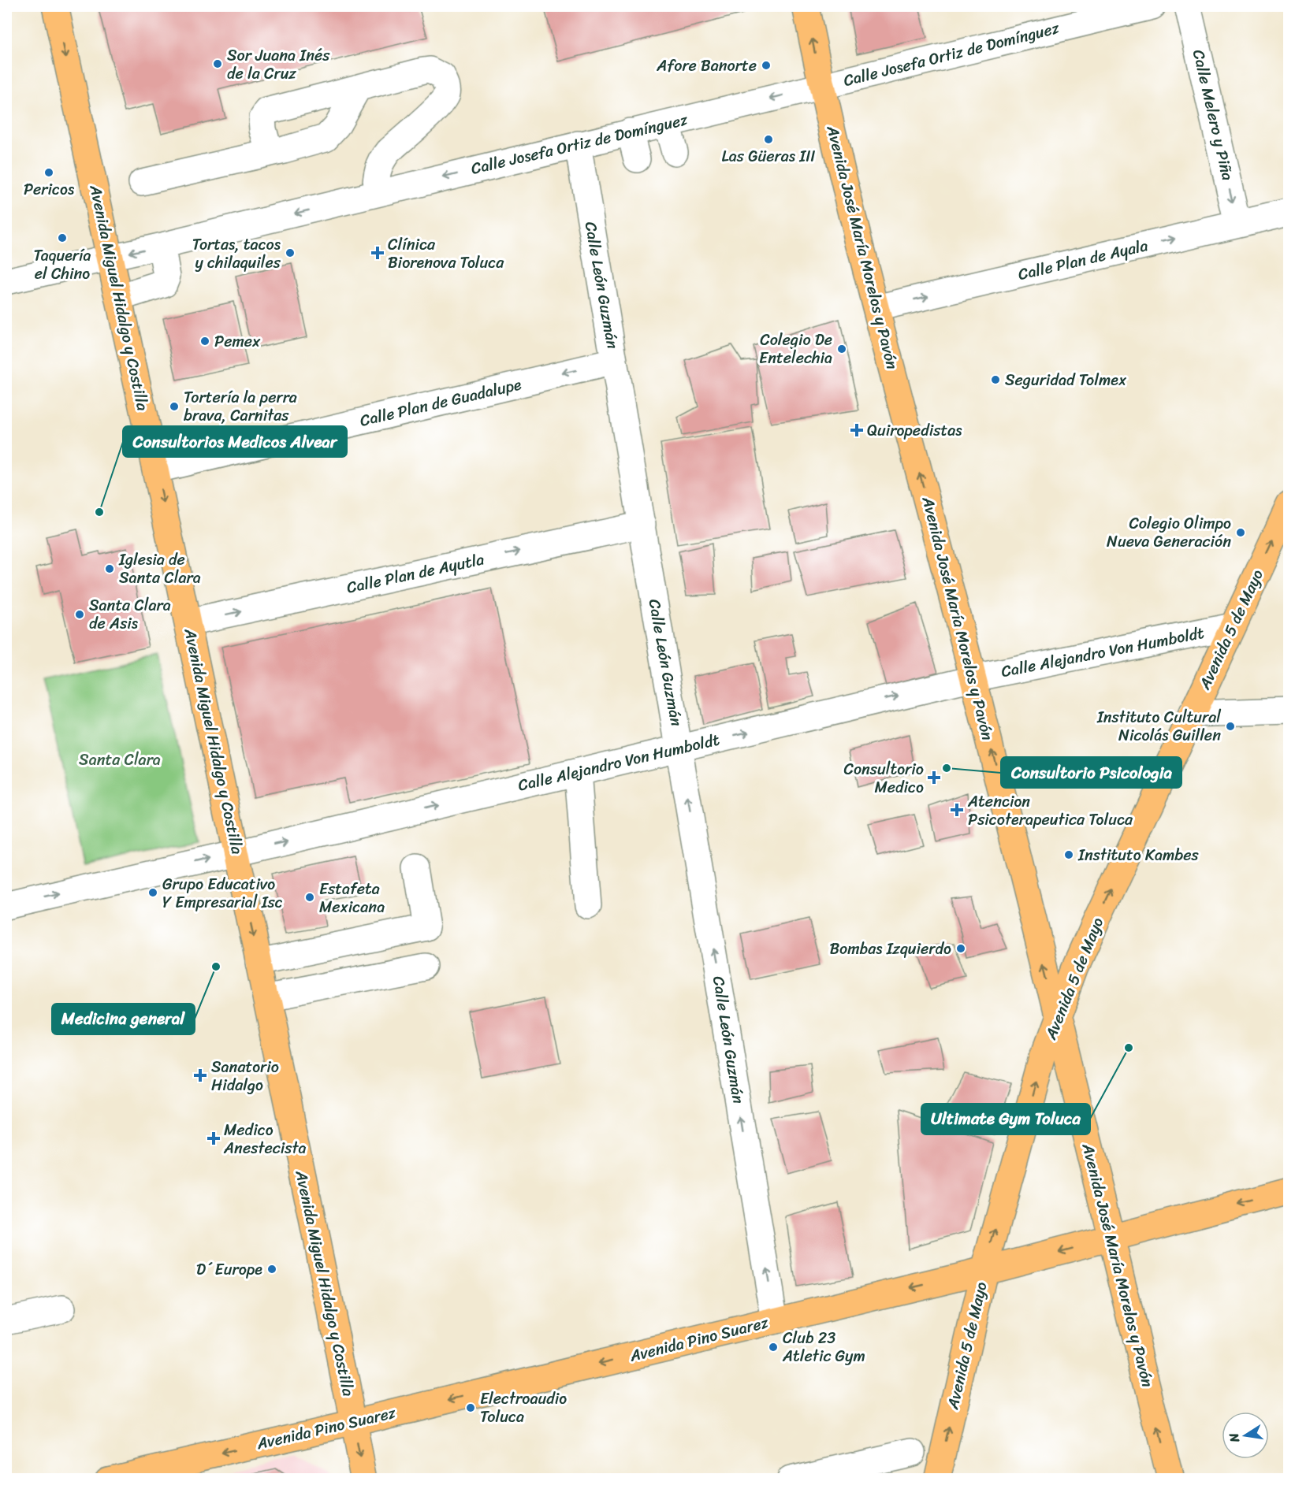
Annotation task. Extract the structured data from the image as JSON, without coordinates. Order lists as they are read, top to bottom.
{
  "streets": {
    "main road": [
      "Avenida José María Morelos y Pavón",
      "Avenida Miguel Hidalgo y Costilla",
      "Avenida 5 de Mayo",
      "Avenida Pino Suarez"
    ],
    "street": [
      "Calle Josefa Ortiz de Domínguez",
      "Calle Melero y Piña",
      "Calle Plan de Ayala",
      "Calle León Guzmán",
      "Calle Plan de Guadalupe",
      "Calle Plan de Ayutla",
      "Calle Alejandro Von Humboldt"
    ]
  },
  "crossings": [
    ["Calle Josefa Ortiz de Domínguez", "Avenida José María Morelos y Pavón"],
    ["Calle Josefa Ortiz de Domínguez", "Calle León Guzmán"],
    ["Calle Josefa Ortiz de Domínguez", "Avenida Miguel Hidalgo y Costilla"],
    ["Calle Melero y Piña", "Calle Plan de Ayala"],
    ["Avenida José María Morelos y Pavón", "Calle Plan de Ayala"],
    ["Avenida José María Morelos y Pavón", "Avenida 5 de Mayo"],
    ["Avenida José María Morelos y Pavón", "Calle Alejandro Von Humboldt"],
    ["Avenida José María Morelos y Pavón", "Avenida Pino Suarez"],
    ["Calle León Guzmán", "Calle Plan de Guadalupe"],
    ["Calle León Guzmán", "Calle Plan de Ayutla"],
    ["Calle León Guzmán", "Calle Alejandro Von Humboldt"],
    ["Calle León Guzmán", "Avenida Pino Suarez"],
    ["Avenida Miguel Hidalgo y Costilla", "Calle Plan de Guadalupe"],
    ["Avenida Miguel Hidalgo y Costilla", "Calle Plan de Ayutla"],
    ["Avenida Miguel Hidalgo y Costilla", "Calle Alejandro Von Humboldt"],
    ["Avenida Miguel Hidalgo y Costilla", "Avenida Pino Suarez"],
    ["Avenida 5 de Mayo", "Calle Alejandro Von Humboldt"],
    ["Avenida 5 de Mayo", "Avenida Pino Suarez"]
  ],
  "one_way": [
    "Calle Josefa Ortiz de Domínguez",
    "Calle Melero y Piña",
    "Avenida José María Morelos y Pavón",
    "Calle Plan de Ayala",
    "Calle León Guzmán",
    "Avenida Miguel Hidalgo y Costilla",
    "Calle Plan de Guadalupe",
    "Calle Plan de Ayutla",
    "Avenida 5 de Mayo",
    "Calle Alejandro Von Humboldt",
    "Avenida Pino Suarez"
  ],
  "parks": ["Santa Clara"],
  "places": {
    "other": [
      "Sor Juana Inés de la Cruz",
      "Afore Banorte",
      "Las Güeras III",
      "Pericos",
      "Taquería el Chino",
      "Tortas, tacos y chilaquiles",
      "Pemex",
      "Colegio De Entelechia",
      "Seguridad Tolmex",
      "Tortería la perra brava, Carnitas",
      "Consultorios Medicos Alvear",
      "Colegio Olimpo Nueva Generación",
      "Iglesia de Santa Clara",
      "Santa Clara de Asis",
      "Instituto Cultural Nicolás Guillen",
      "Consultorio Psicologia",
      "Instituto Kambes",
      "Grupo Educativo Y Empresarial Isc",
      "Estafeta Mexicana",
      "Bombas Izquierdo",
      "Medicina general",
      "Ultimate Gym Toluca",
      "D´Europe",
      "Club 23 Atletic Gym",
      "Electroaudio Toluca"
    ],
    "health": [
      "Clínica Biorenova Toluca",
      "Quiropedistas",
      "Consultorio Medico",
      "Atencion Psicoterapeutica Toluca",
      "Sanatorio Hidalgo",
      "Medico Anestecista"
    ]
  },
  "north": "left"
}
